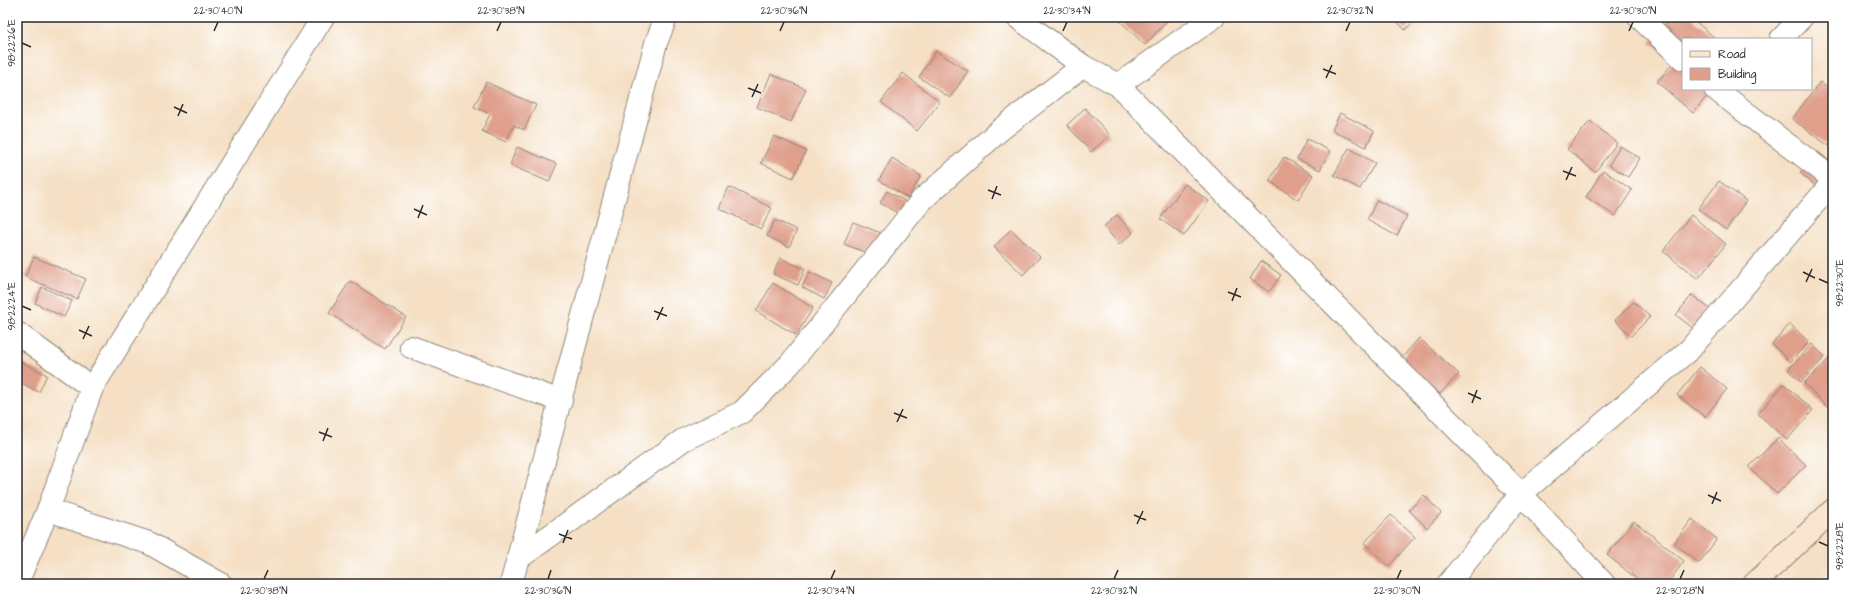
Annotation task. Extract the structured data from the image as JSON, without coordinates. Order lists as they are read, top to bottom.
{
  "legend": ["Road", "Building"],
  "coordinates": [
    "22°30'40\"N",
    "22°30'38\"N",
    "22°30'36\"N",
    "22°30'34\"N",
    "22°30'32\"N",
    "22°30'30\"N",
    "98°22'26\"E",
    "98°22'30\"E",
    "98°22'24\"E",
    "98°22'28\"E",
    "22°30'28\"N"
  ]
}
